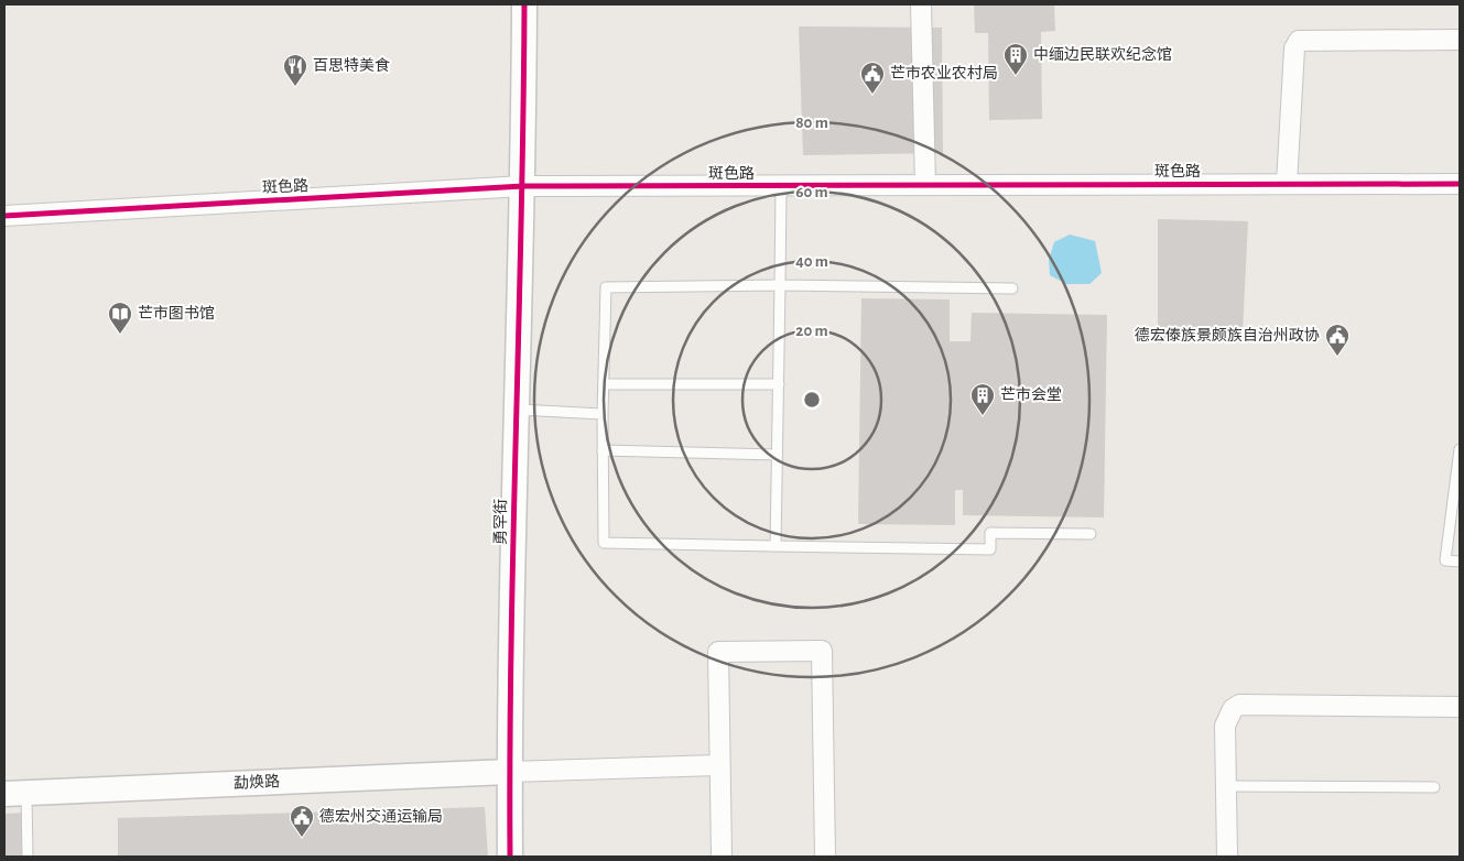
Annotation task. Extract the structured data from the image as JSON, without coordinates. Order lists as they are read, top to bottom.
{
  "streets": {
    "street": ["斑色路", "勇罕街", "勐焕路"]
  },
  "crossings": [
    ["斑色路", "勇罕街"],
    ["勇罕街", "勐焕路"]
  ],
  "places": {
    "building": ["中缅边民联欢纪念馆", "芒市会堂"],
    "restaurant": ["百思特美食"],
    "public building": ["芒市农业农村局", "德宏傣族景颇族自治州政协", "德宏州交通运输局"],
    "library": ["芒市图书馆"]
  },
  "rings": [
    "80 m",
    "60 m",
    "40 m",
    "20 m"
  ]
}
